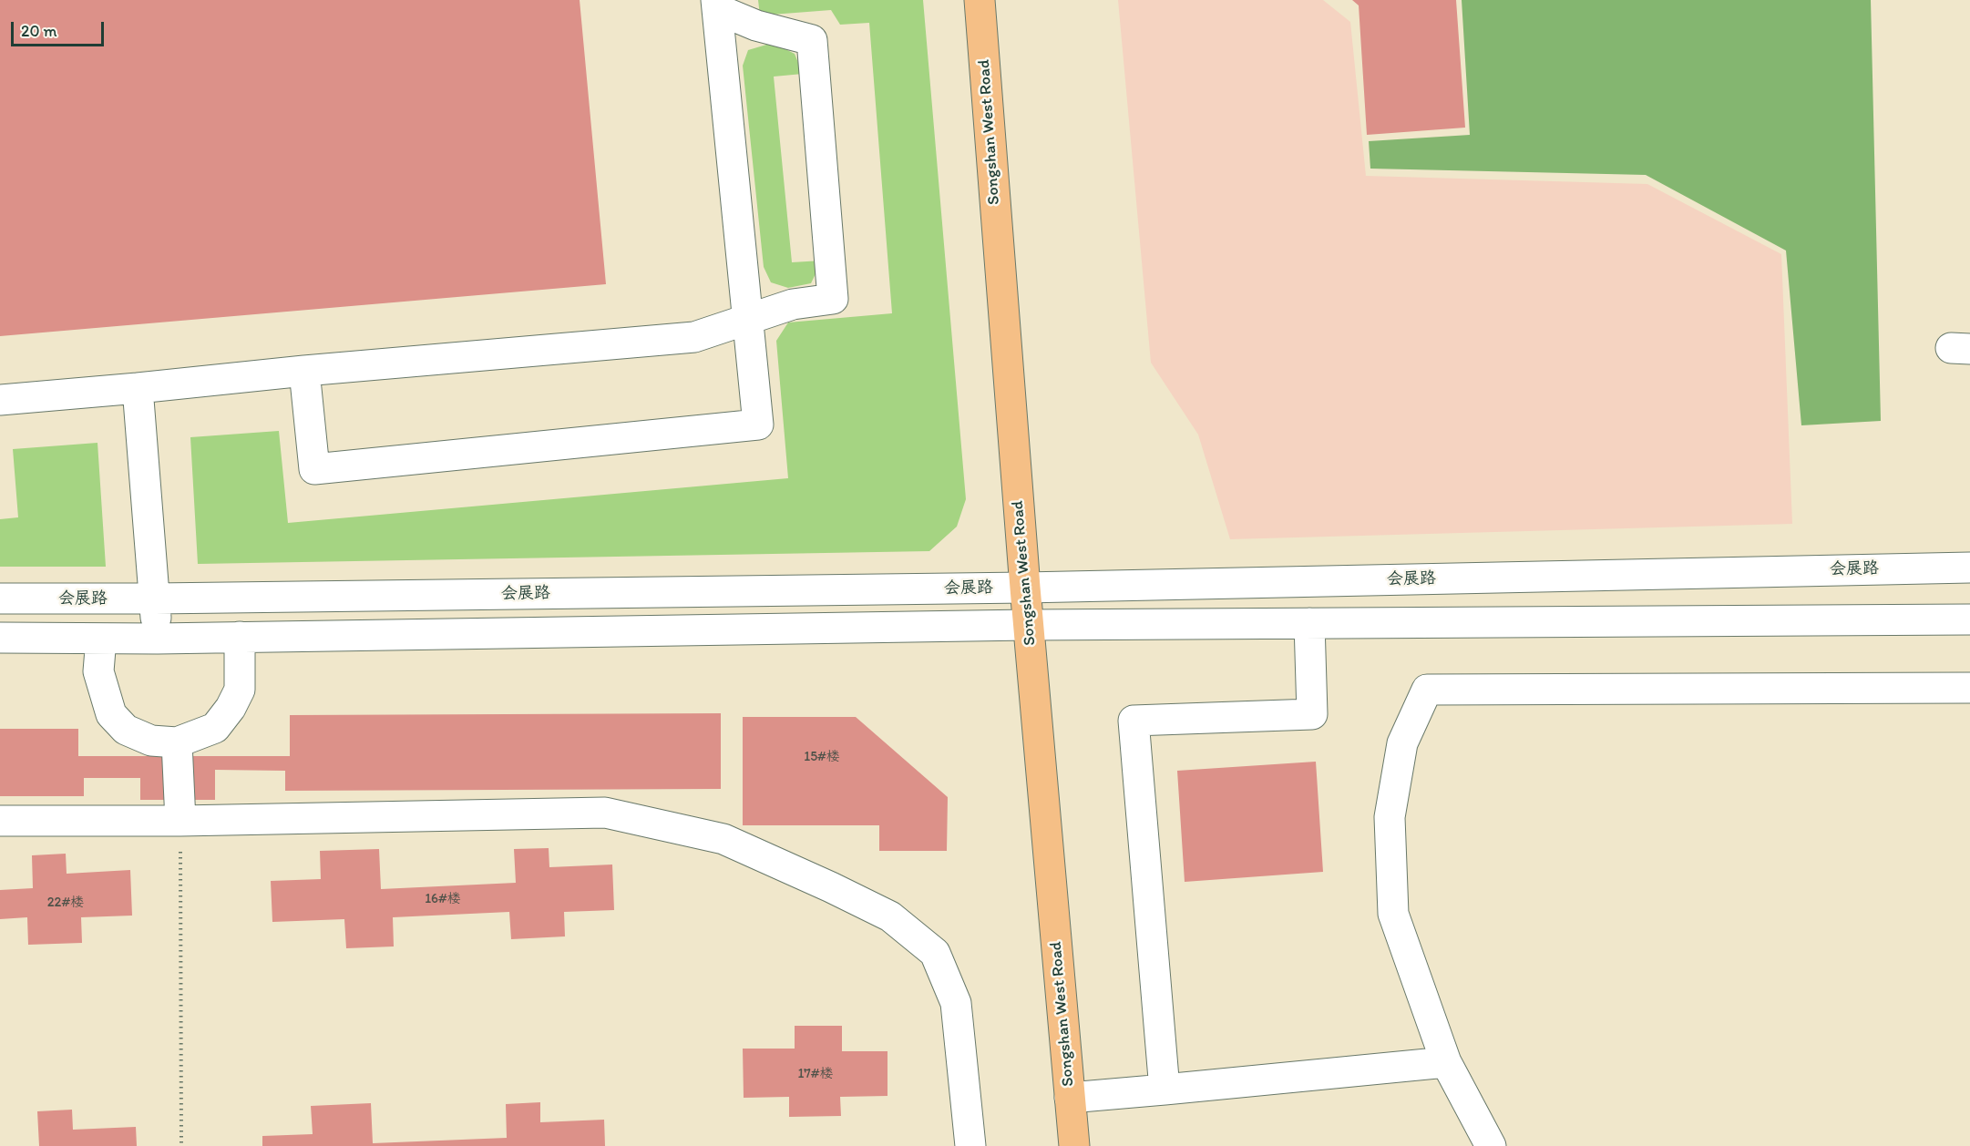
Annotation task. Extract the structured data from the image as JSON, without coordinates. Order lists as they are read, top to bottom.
{
  "streets": {
    "main road": ["Songshan West Road"],
    "street": ["会展路"]
  },
  "crossings": [
    ["Songshan West Road", "会展路"]
  ],
  "house_numbers": [
    "15#楼",
    "16#楼",
    "22#楼",
    "17#楼"
  ],
  "scale_bar": "20 m"
}
